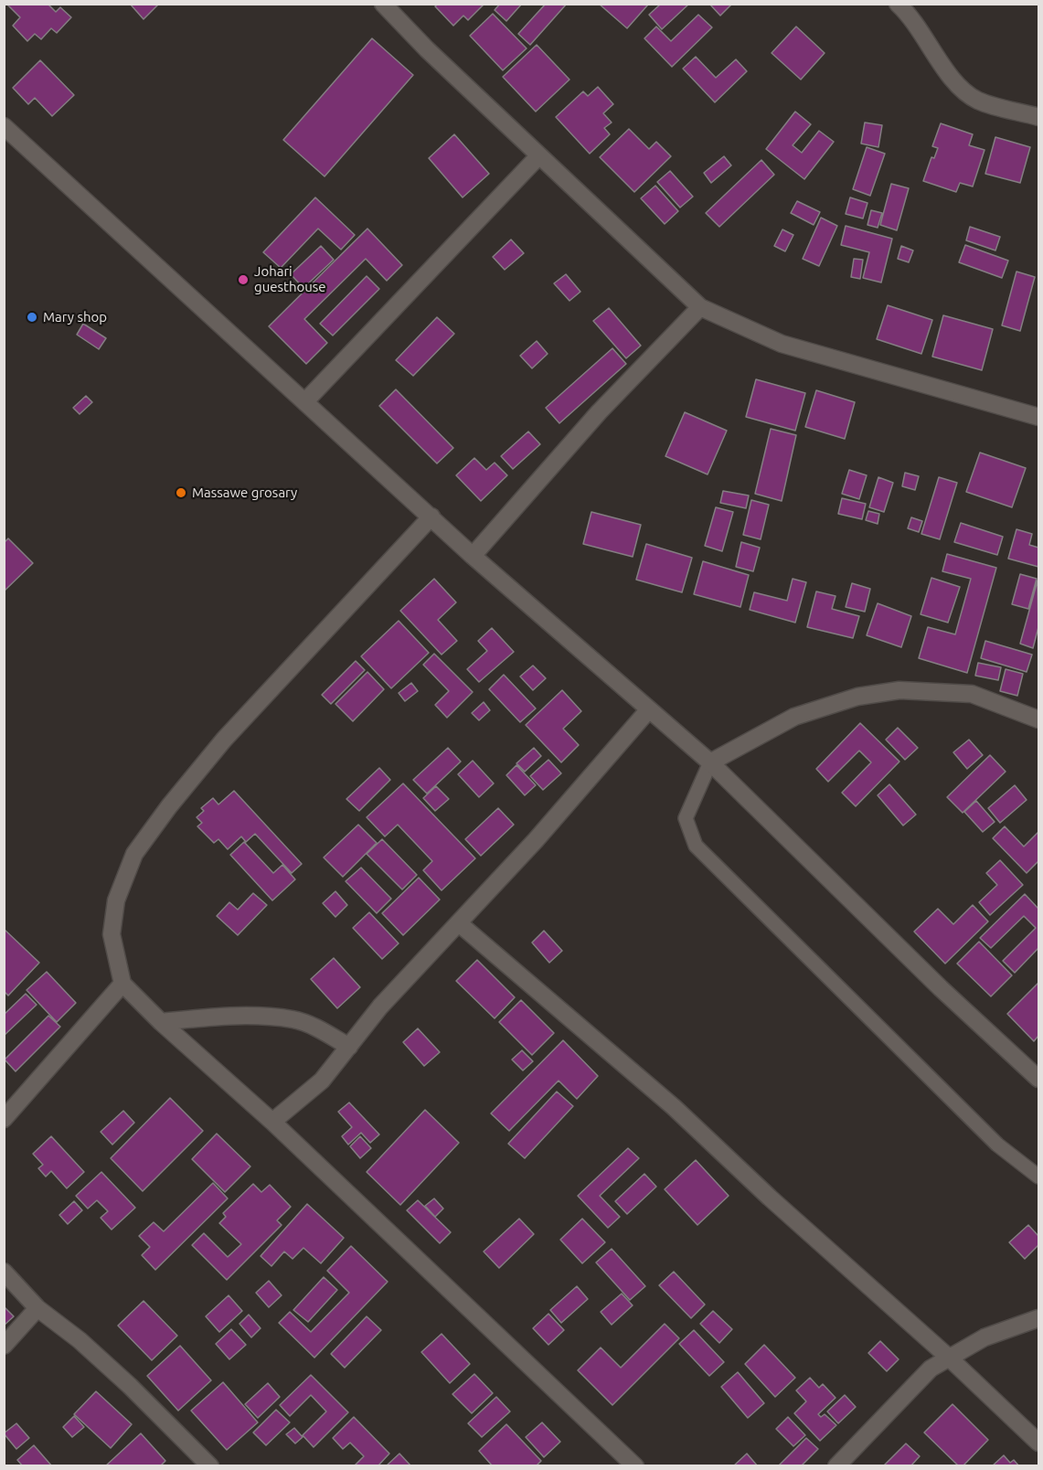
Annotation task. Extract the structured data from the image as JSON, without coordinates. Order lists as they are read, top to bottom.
{
  "places": ["Johari guesthouse", "Mary shop", "Massawe grosary"]
}
